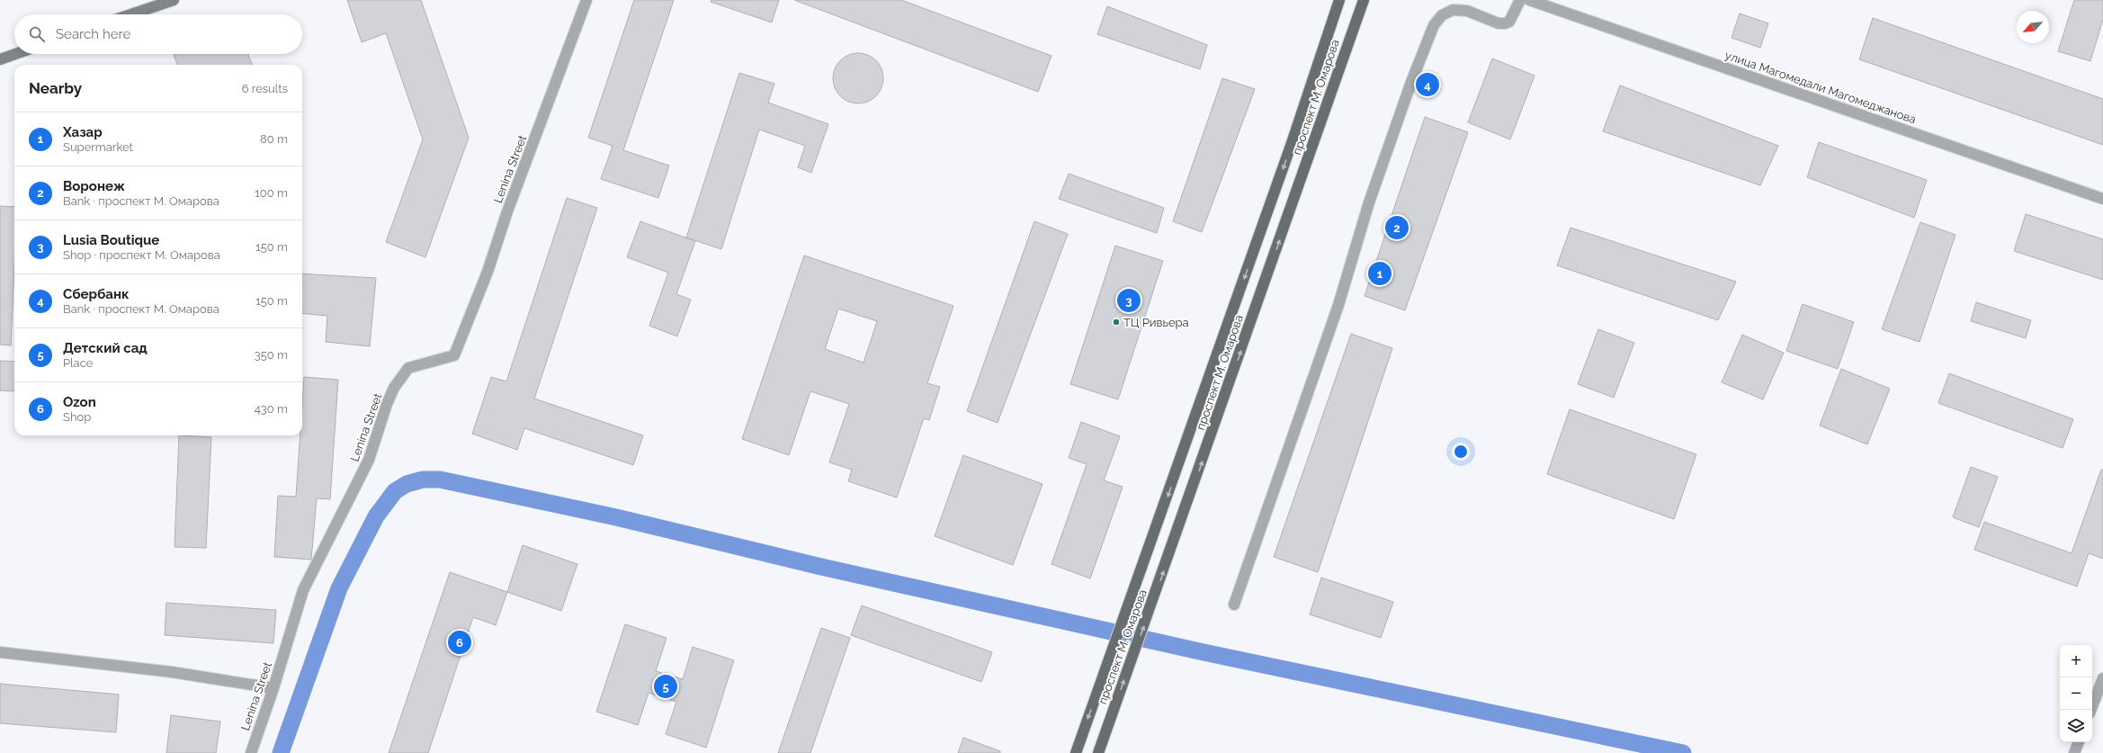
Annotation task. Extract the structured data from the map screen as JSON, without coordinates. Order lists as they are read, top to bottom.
{
  "streets": {
    "main road": ["проспект М. Омарова"],
    "street": ["улица Магомедали Магомеджановa", "Lenina Street"]
  },
  "places": ["ТЦ Ривьера"],
  "north": "bottom left",
  "page": {
    "search": "Search here",
    "heading": ["Nearby", "6 results"],
    "pins": [
      "4",
      "2",
      "1",
      "3",
      "6",
      "5"
    ],
    "list": [
      {
        "mark": "1",
        "name": "Хазар",
        "note": "Supermarket",
        "value": "80 m"
      },
      {
        "mark": "2",
        "name": "Воронеж",
        "note": "Bank · проспект М. Омарова",
        "value": "100 m"
      },
      {
        "mark": "3",
        "name": "Lusia Boutique",
        "note": "Shop · проспект М. Омарова",
        "value": "150 m"
      },
      {
        "mark": "4",
        "name": "Сбербанк",
        "note": "Bank · проспект М. Омарова",
        "value": "150 m"
      },
      {
        "mark": "5",
        "name": "Детский сад",
        "note": "Place",
        "value": "350 m"
      },
      {
        "mark": "6",
        "name": "Ozon",
        "note": "Shop",
        "value": "430 m"
      }
    ],
    "map_buttons": ["+", "−"]
  }
}
